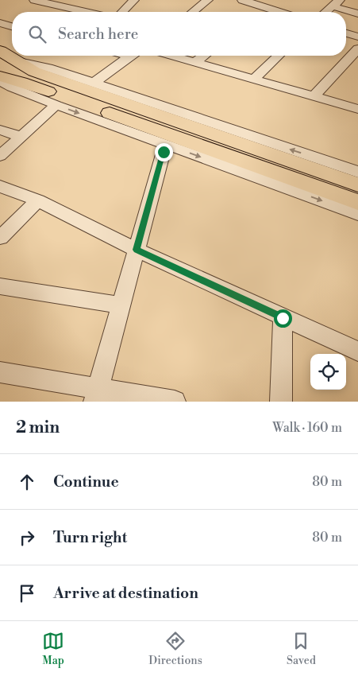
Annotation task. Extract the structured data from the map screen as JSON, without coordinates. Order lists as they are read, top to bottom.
{
  "page": {
    "search": "Search here",
    "heading": ["2 min", "Walk · 160 m"],
    "list": [
      ["Continue", "80 m"],
      ["Turn right", "80 m"],
      "Arrive at destination"
    ],
    "nav": ["Map", "Directions", "Saved"]
  }
}
